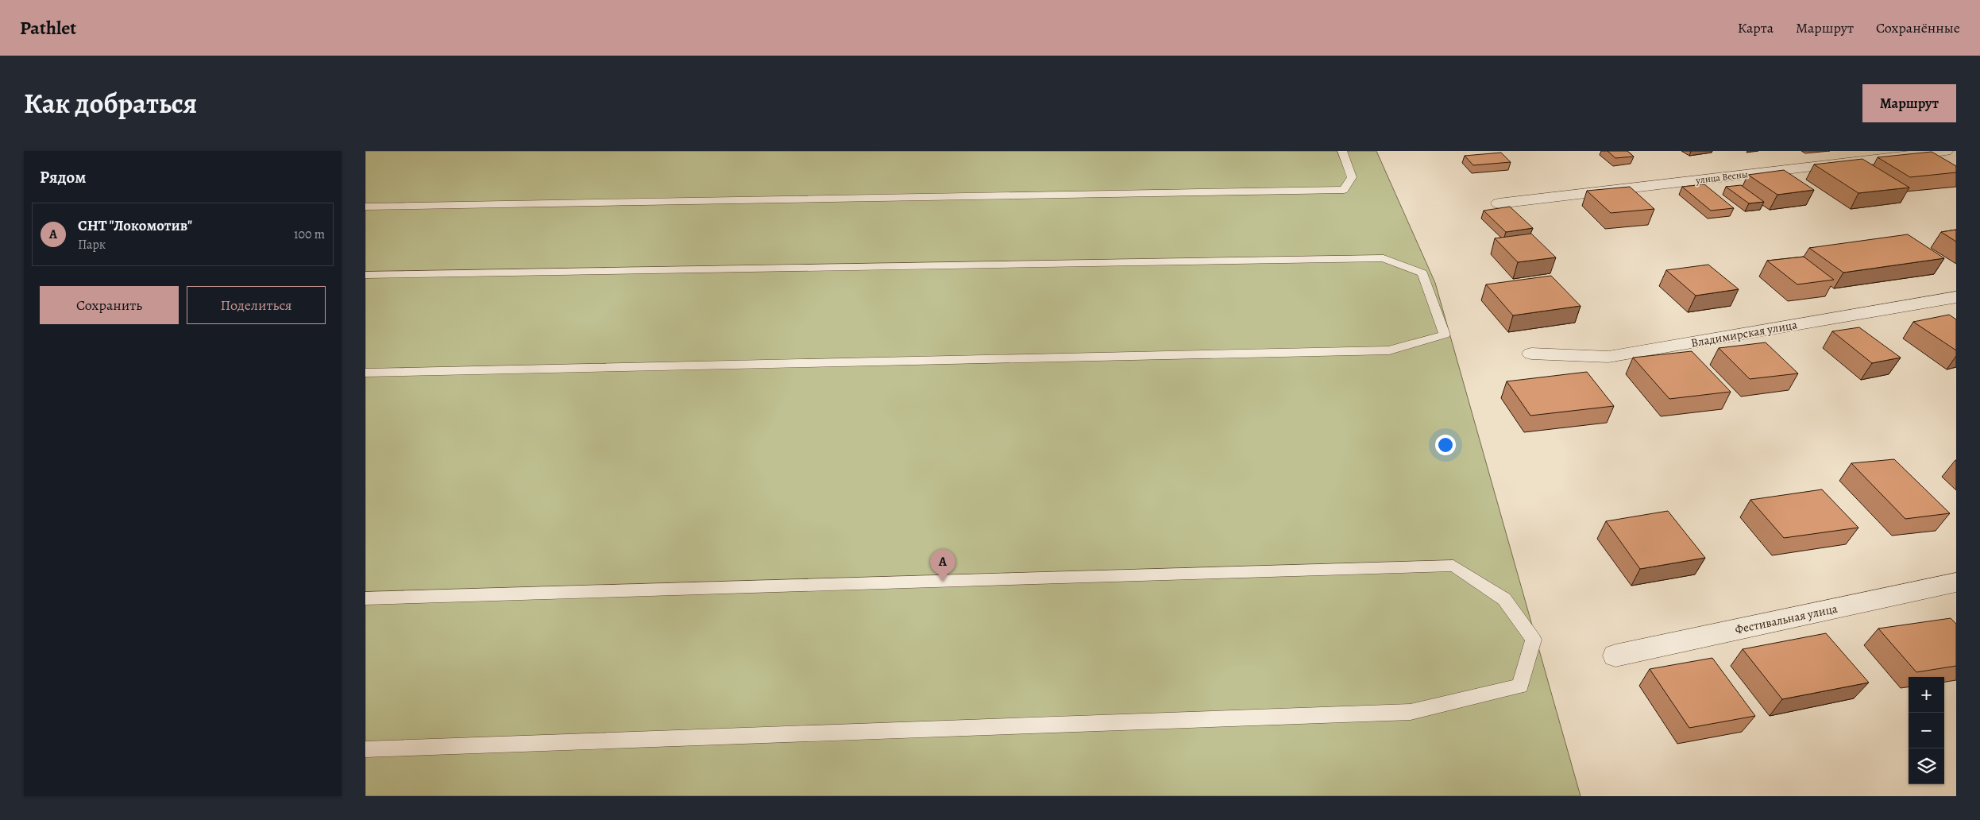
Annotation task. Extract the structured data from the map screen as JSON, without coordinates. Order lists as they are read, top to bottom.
{
  "streets": {
    "street": ["улица Весны", "Владимирская улица", "Фестивальная улица"]
  },
  "page": {
    "header": "Pathlet",
    "nav": ["Карта", "Маршрут", "Сохранённые"],
    "title": "Как добраться",
    "buttons": [
      "Маршрут",
      ["Сохранить", "Поделиться"]
    ],
    "heading": "Рядом",
    "list": [
      {
        "mark": "A",
        "name": "СНТ \"Локомотив\"",
        "note": "Парк",
        "value": "100 m"
      }
    ],
    "pins": "A",
    "map_buttons": ["+", "−"]
  }
}
